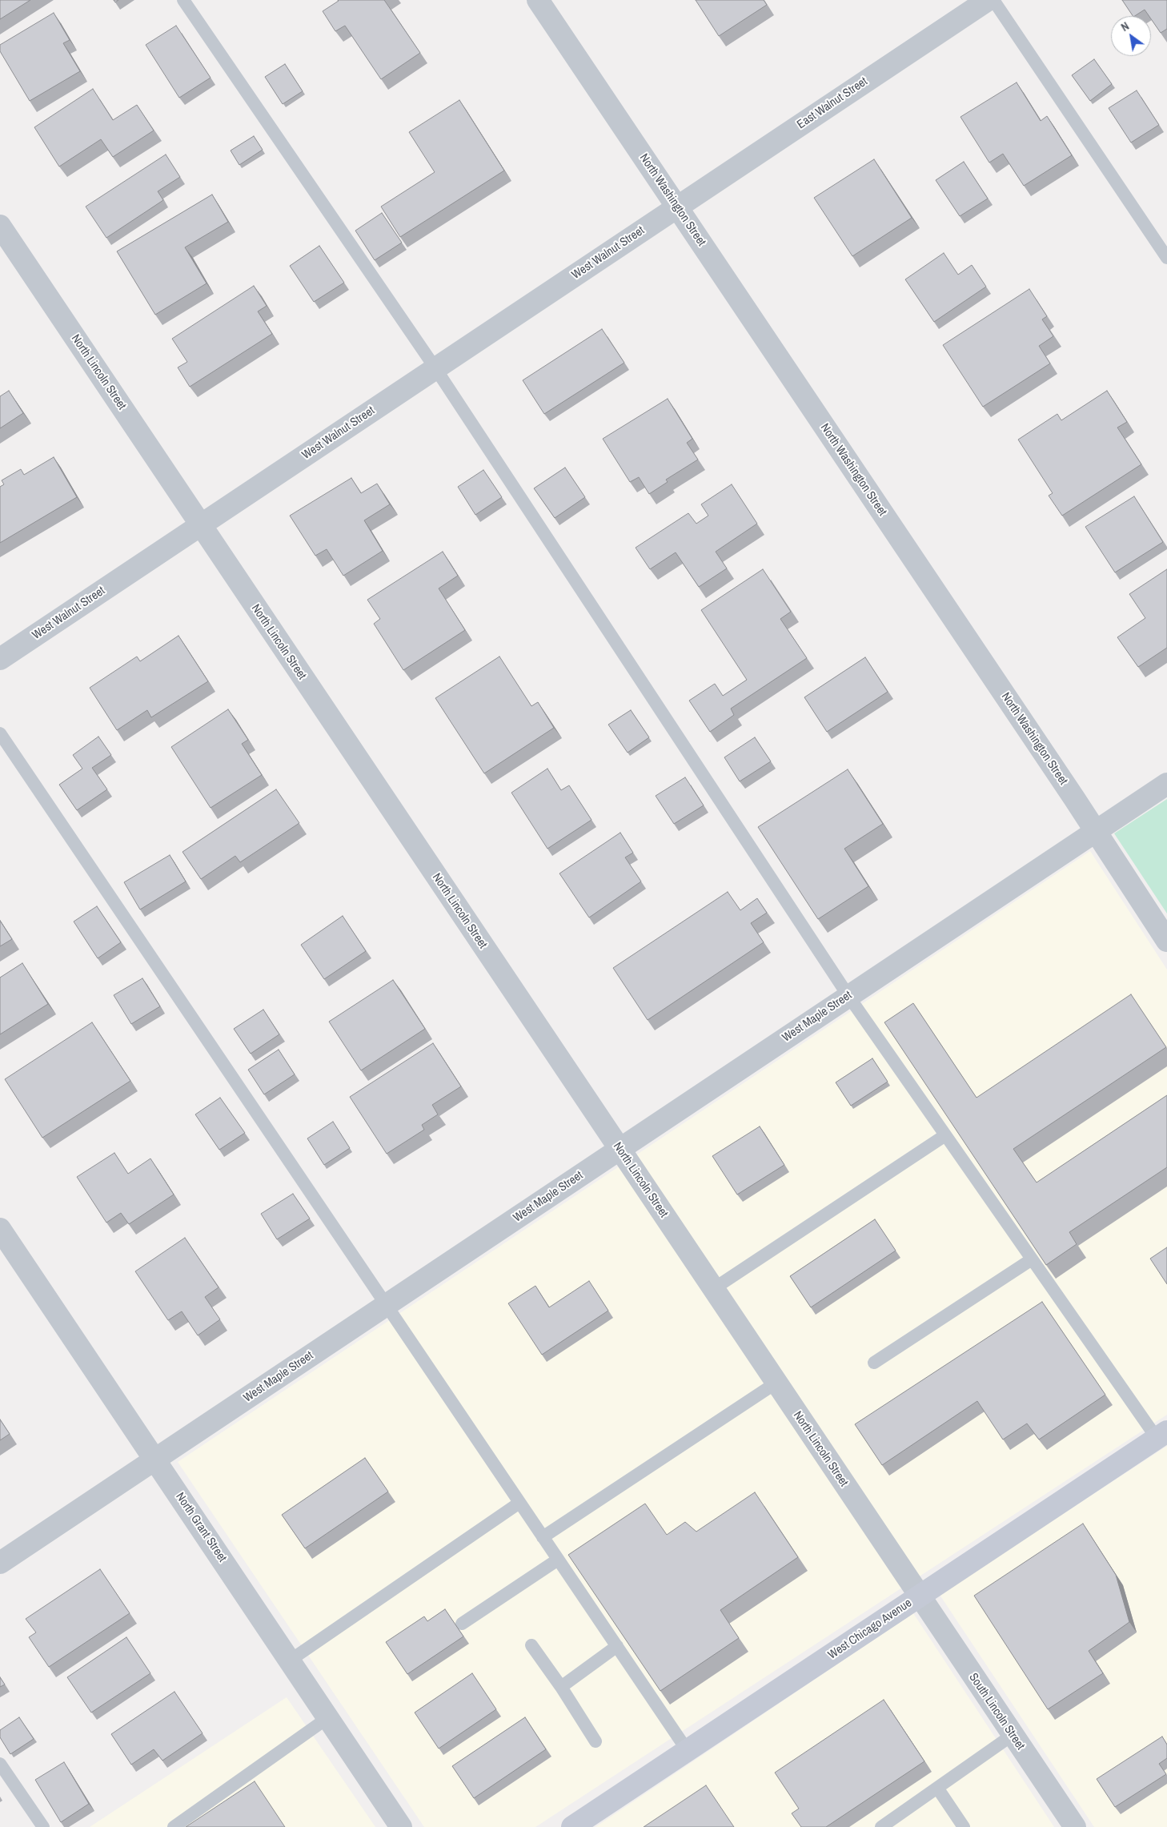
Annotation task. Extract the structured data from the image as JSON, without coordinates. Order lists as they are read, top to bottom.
{
  "streets": {
    "main road": ["West Chicago Avenue"],
    "street": [
      "East Walnut Street",
      "North Washington Street",
      "West Walnut Street",
      "North Lincoln Street",
      "West Maple Street",
      "North Grant Street",
      "South Lincoln Street"
    ]
  },
  "crossings": [
    ["East Walnut Street", "North Washington Street"],
    ["East Walnut Street", "West Walnut Street"],
    ["North Washington Street", "West Walnut Street"],
    ["North Washington Street", "West Maple Street"],
    ["West Walnut Street", "North Lincoln Street"],
    ["North Lincoln Street", "West Maple Street"],
    ["North Lincoln Street", "West Chicago Avenue"],
    ["North Lincoln Street", "South Lincoln Street"],
    ["West Maple Street", "North Grant Street"],
    ["West Chicago Avenue", "South Lincoln Street"]
  ],
  "north": "top left"
}
